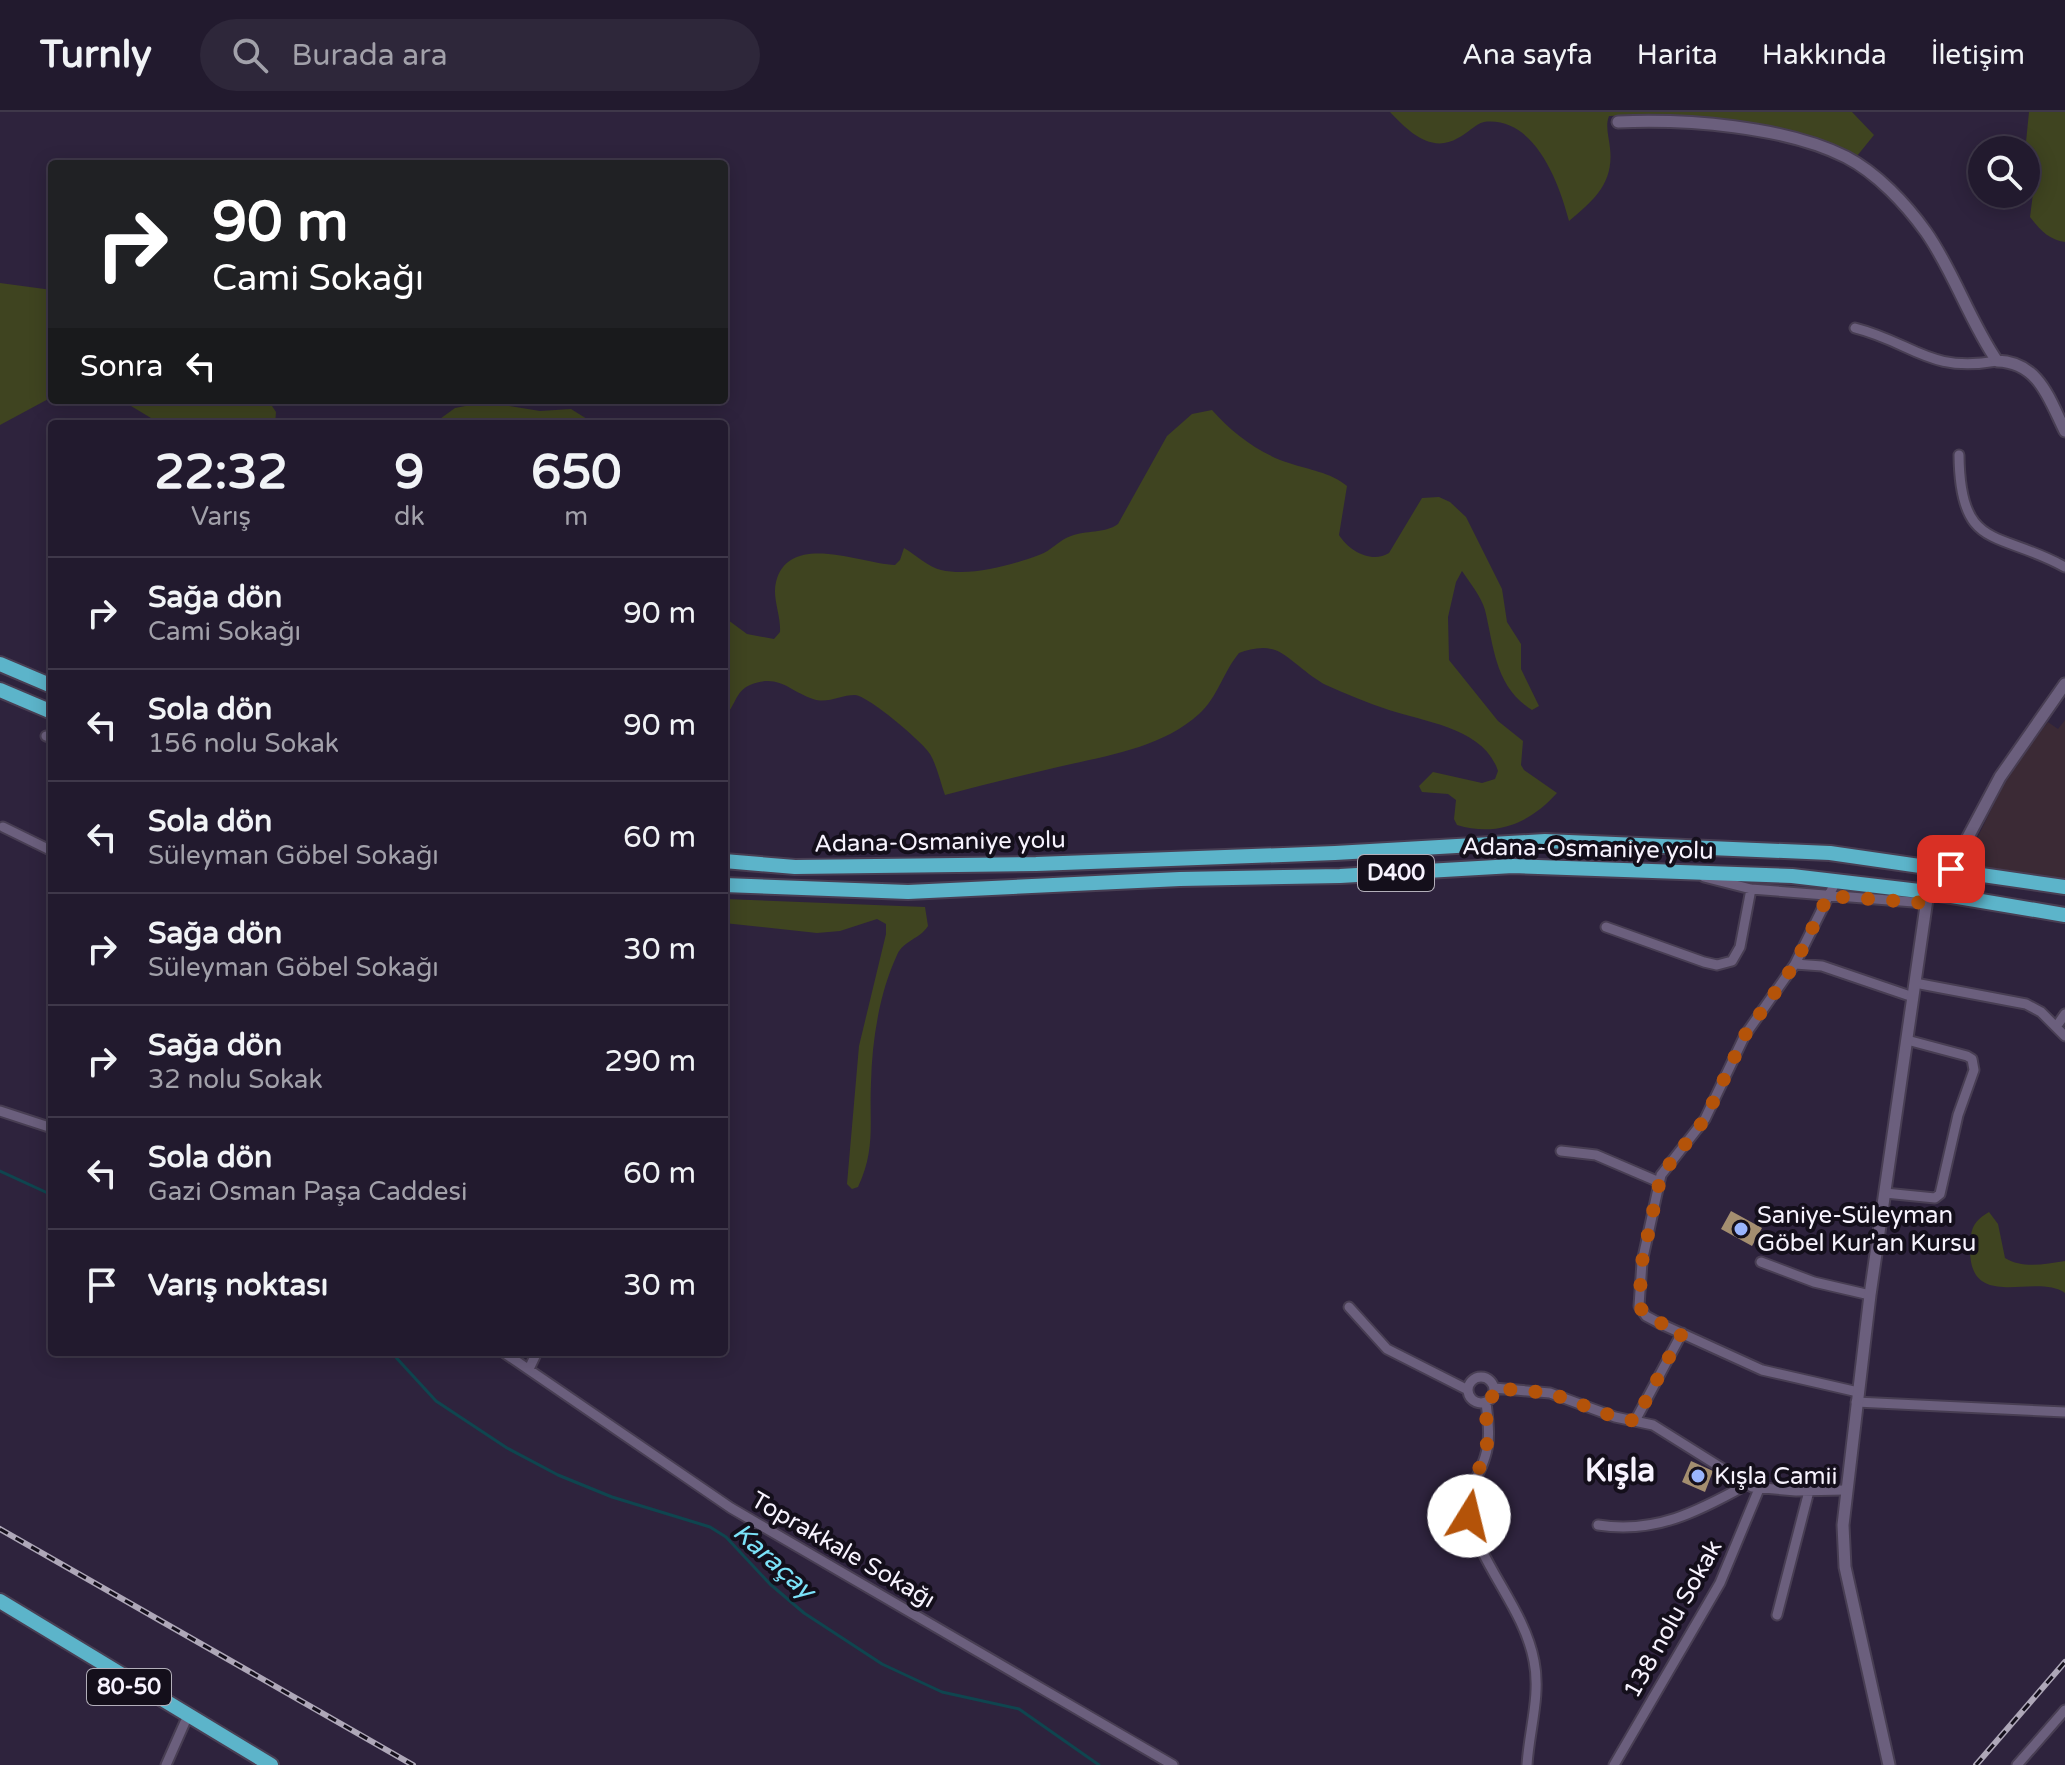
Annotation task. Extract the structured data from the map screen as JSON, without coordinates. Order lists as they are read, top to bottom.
{
  "streets": {
    "highway": ["Adana-Osmaniye yolu", "D400", "80-50"],
    "street": ["Toprakkale Sokağı", "138 nolu Sokak"]
  },
  "districts": ["Kışla"],
  "water": ["Karaçay"],
  "places": ["Saniye-Süleyman Göbel Kur'an Kursu", "Kışla Camii"],
  "page": {
    "header": "Turnly",
    "search": "Burada ara",
    "nav": [
      "Ana sayfa",
      "Harita",
      "Hakkında",
      "İletişim"
    ],
    "turn": ["90 m", "Cami Sokağı"],
    "then": "Sonra",
    "eta": [
      "22:32",
      "Varış",
      "9",
      "dk",
      "650",
      "m"
    ],
    "list": [
      {
        "name": "Sağa dön",
        "note": "Cami Sokağı",
        "value": "90 m"
      },
      {
        "name": "Sola dön",
        "note": "156 nolu Sokak",
        "value": "90 m"
      },
      {
        "name": "Sola dön",
        "note": "Süleyman Göbel Sokağı",
        "value": "60 m"
      },
      {
        "name": "Sağa dön",
        "note": "Süleyman Göbel Sokağı",
        "value": "30 m"
      },
      {
        "name": "Sağa dön",
        "note": "32 nolu Sokak",
        "value": "290 m"
      },
      {
        "name": "Sola dön",
        "note": "Gazi Osman Paşa Caddesi",
        "value": "60 m"
      },
      {
        "name": "Varış noktası",
        "value": "30 m"
      }
    ]
  }
}
